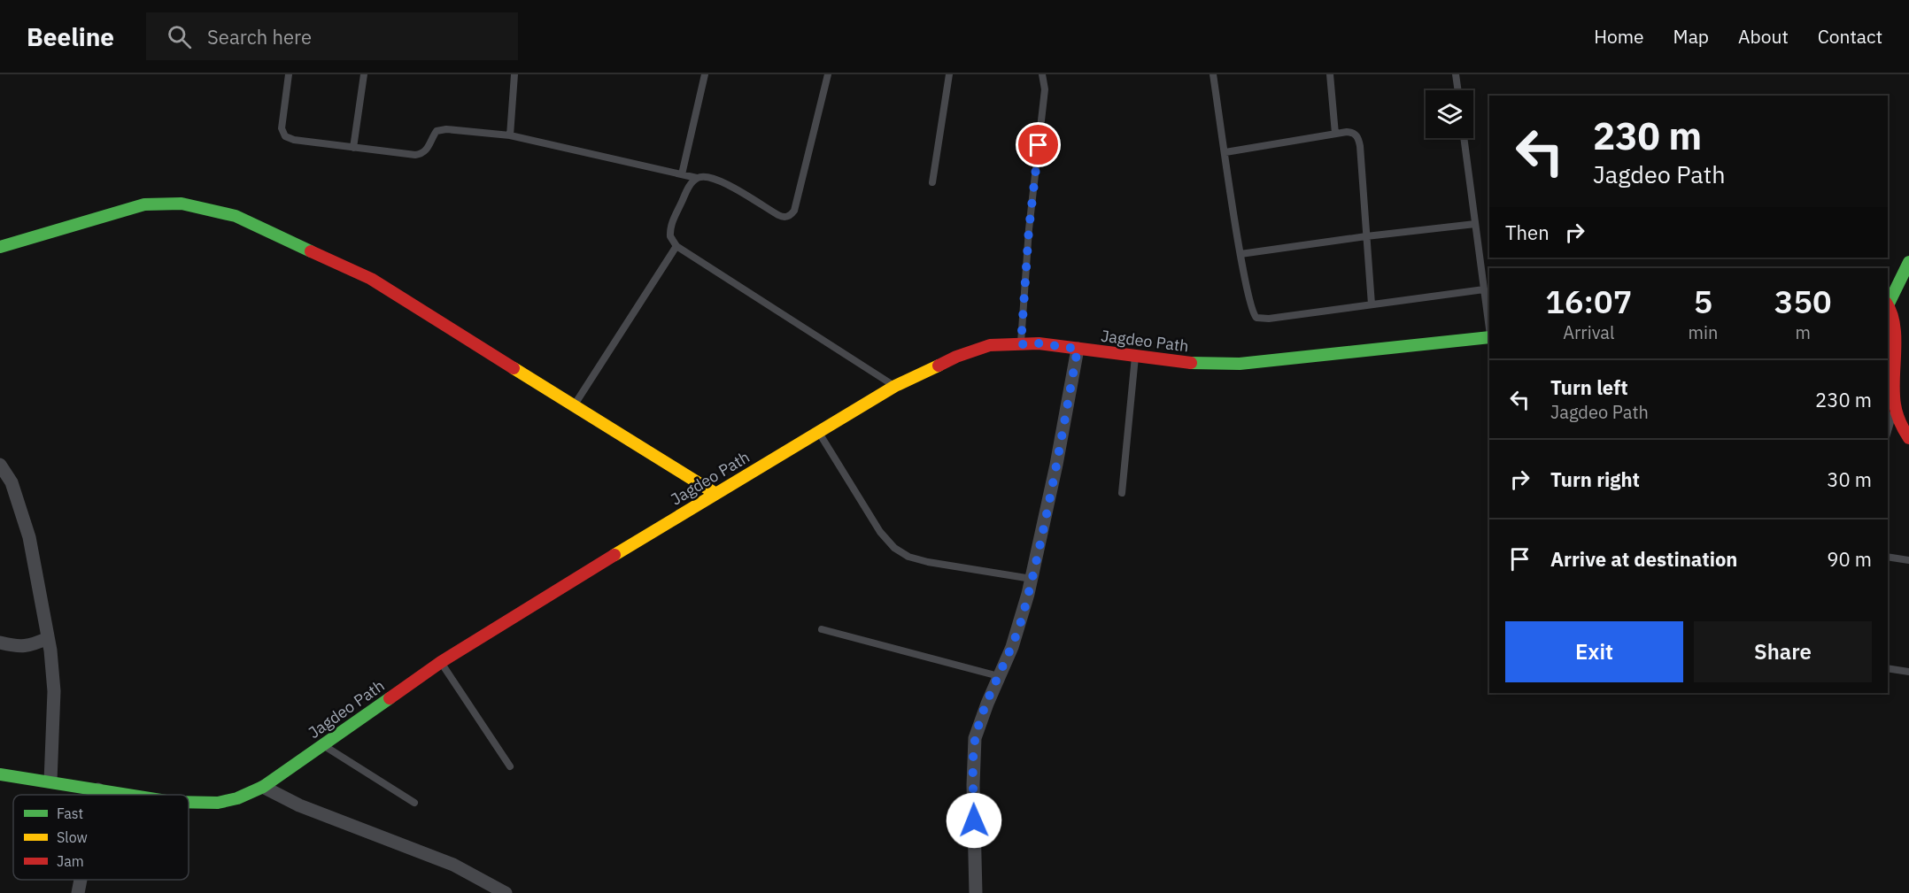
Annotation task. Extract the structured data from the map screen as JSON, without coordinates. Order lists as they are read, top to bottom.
{
  "streets": {
    "main road": ["Jagdeo Path"]
  },
  "legend": ["Fast", "Slow", "Jam"],
  "page": {
    "header": "Beeline",
    "search": "Search here",
    "nav": [
      "Home",
      "Map",
      "About",
      "Contact"
    ],
    "turn": ["230 m", "Jagdeo Path"],
    "then": "Then",
    "eta": [
      "16:07",
      "Arrival",
      "5",
      "min",
      "350",
      "m"
    ],
    "list": [
      {
        "name": "Turn left",
        "note": "Jagdeo Path",
        "value": "230 m"
      },
      {
        "name": "Turn right",
        "value": "30 m"
      },
      {
        "name": "Arrive at destination",
        "value": "90 m"
      }
    ],
    "buttons": ["Exit", "Share"]
  }
}
